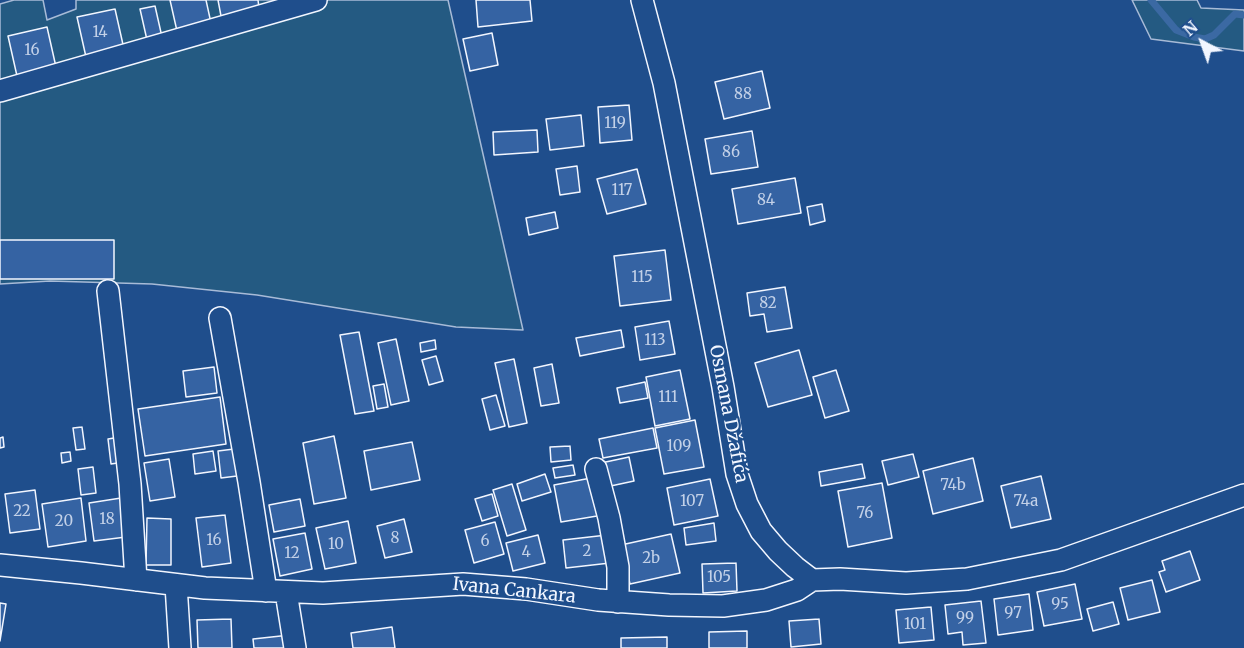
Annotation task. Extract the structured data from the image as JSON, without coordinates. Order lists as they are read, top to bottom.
{
  "streets": {
    "street": ["Osmana Džafića", "Ivana Cankara"]
  },
  "crossings": [
    ["Osmana Džafića", "Ivana Cankara"]
  ],
  "house_numbers": [
    "14",
    "16",
    "88",
    "119",
    "86",
    "117",
    "84",
    "115",
    "82",
    "113",
    "111",
    "109",
    "74b",
    "107",
    "74a",
    "22",
    "76",
    "18",
    "20",
    "8",
    "16",
    "6",
    "10",
    "2",
    "4",
    "12",
    "2b",
    "105",
    "95",
    "97",
    "99",
    "101"
  ],
  "north": "top left"
}
